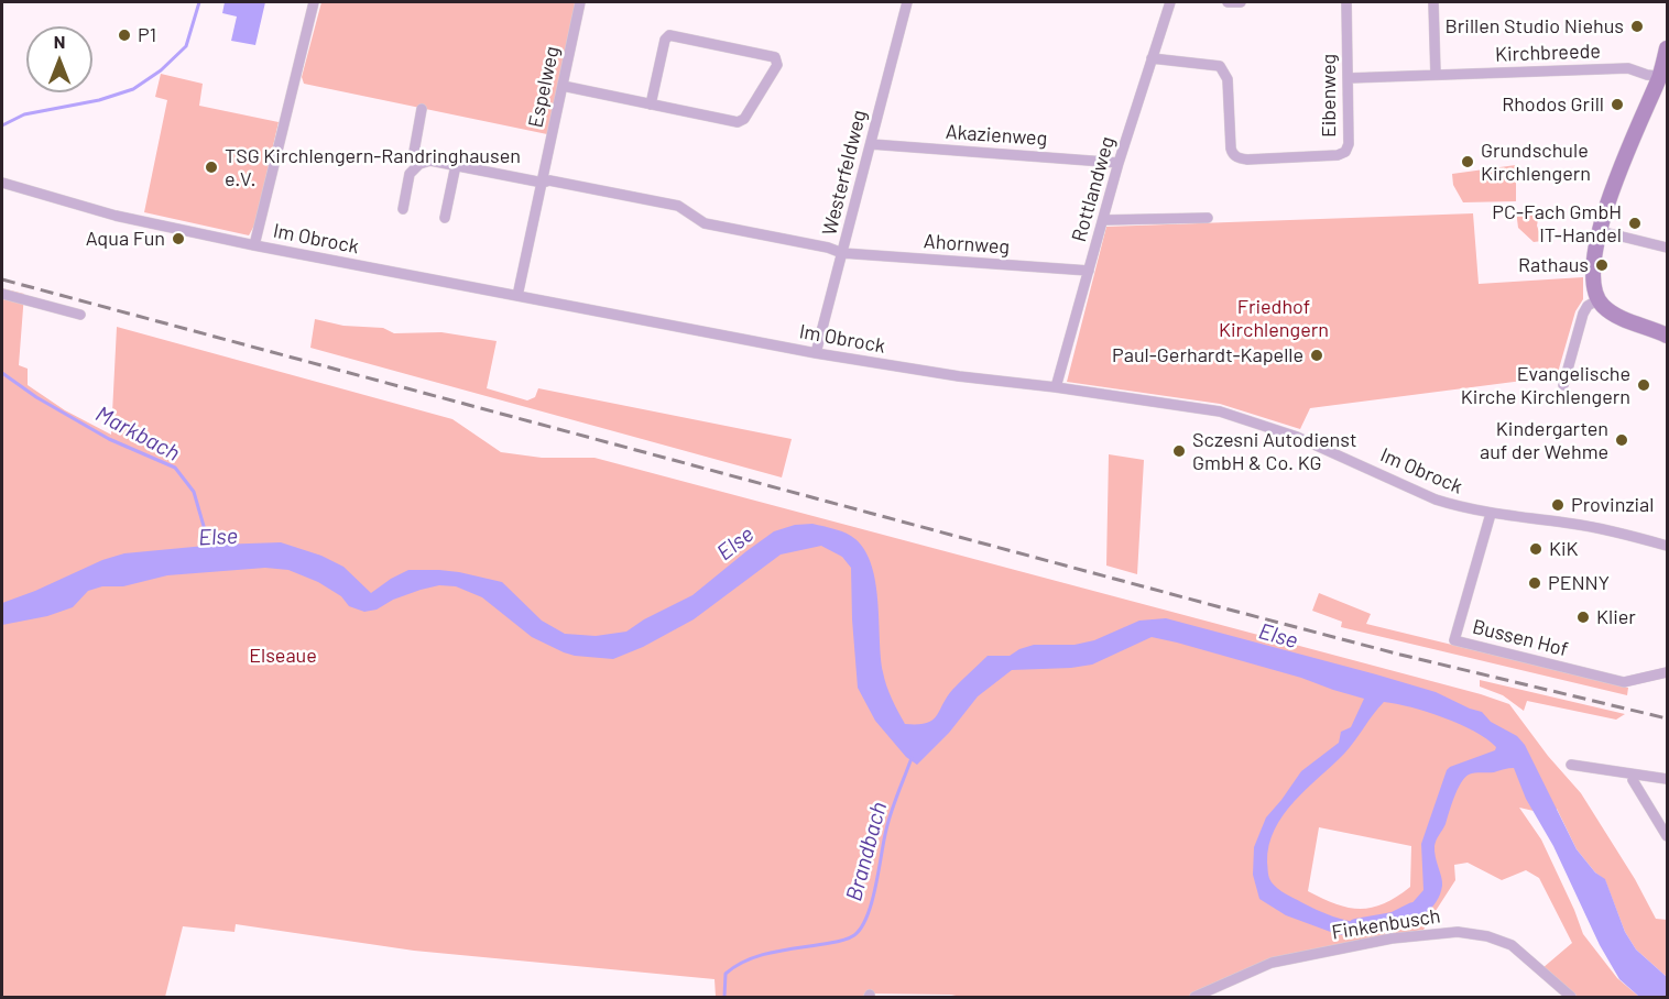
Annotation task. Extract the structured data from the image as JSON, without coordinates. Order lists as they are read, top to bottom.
{
  "streets": {
    "street": [
      "Kirchbreede",
      "Espelweg",
      "Eibenweg",
      "Akazienweg",
      "Westerfeldweg",
      "Rottlandweg",
      "Im Obrock",
      "Ahornweg",
      "Bussen Hof",
      "Finkenbusch"
    ]
  },
  "crossings": [
    ["Kirchbreede", "Eibenweg"],
    ["Espelweg", "Im Obrock"],
    ["Espelweg", "Ahornweg"],
    ["Eibenweg", "Rottlandweg"],
    ["Akazienweg", "Westerfeldweg"],
    ["Akazienweg", "Rottlandweg"],
    ["Westerfeldweg", "Im Obrock"],
    ["Westerfeldweg", "Ahornweg"],
    ["Rottlandweg", "Im Obrock"],
    ["Rottlandweg", "Ahornweg"],
    ["Im Obrock", "Bussen Hof"]
  ],
  "water": ["Markbach", "Else", "Brandbach"],
  "parks": ["Friedhof Kirchlengern", "Elseaue"],
  "places": [
    "Brillen Studio Niehus",
    "P1",
    "Rhodos Grill",
    "Grundschule Kirchlengern",
    "TSG Kirchlengern-Randringhausen e.V.",
    "PC-Fach GmbH IT-Handel",
    "Aqua Fun",
    "Rathaus",
    "Paul-Gerhardt-Kapelle",
    "Evangelische Kirche Kirchlengern",
    "Kindergarten auf der Wehme",
    "Sczesni Autodienst GmbH & Co. KG",
    "Provinzial",
    "KiK",
    "PENNY",
    "Klier"
  ],
  "north": "top"
}
